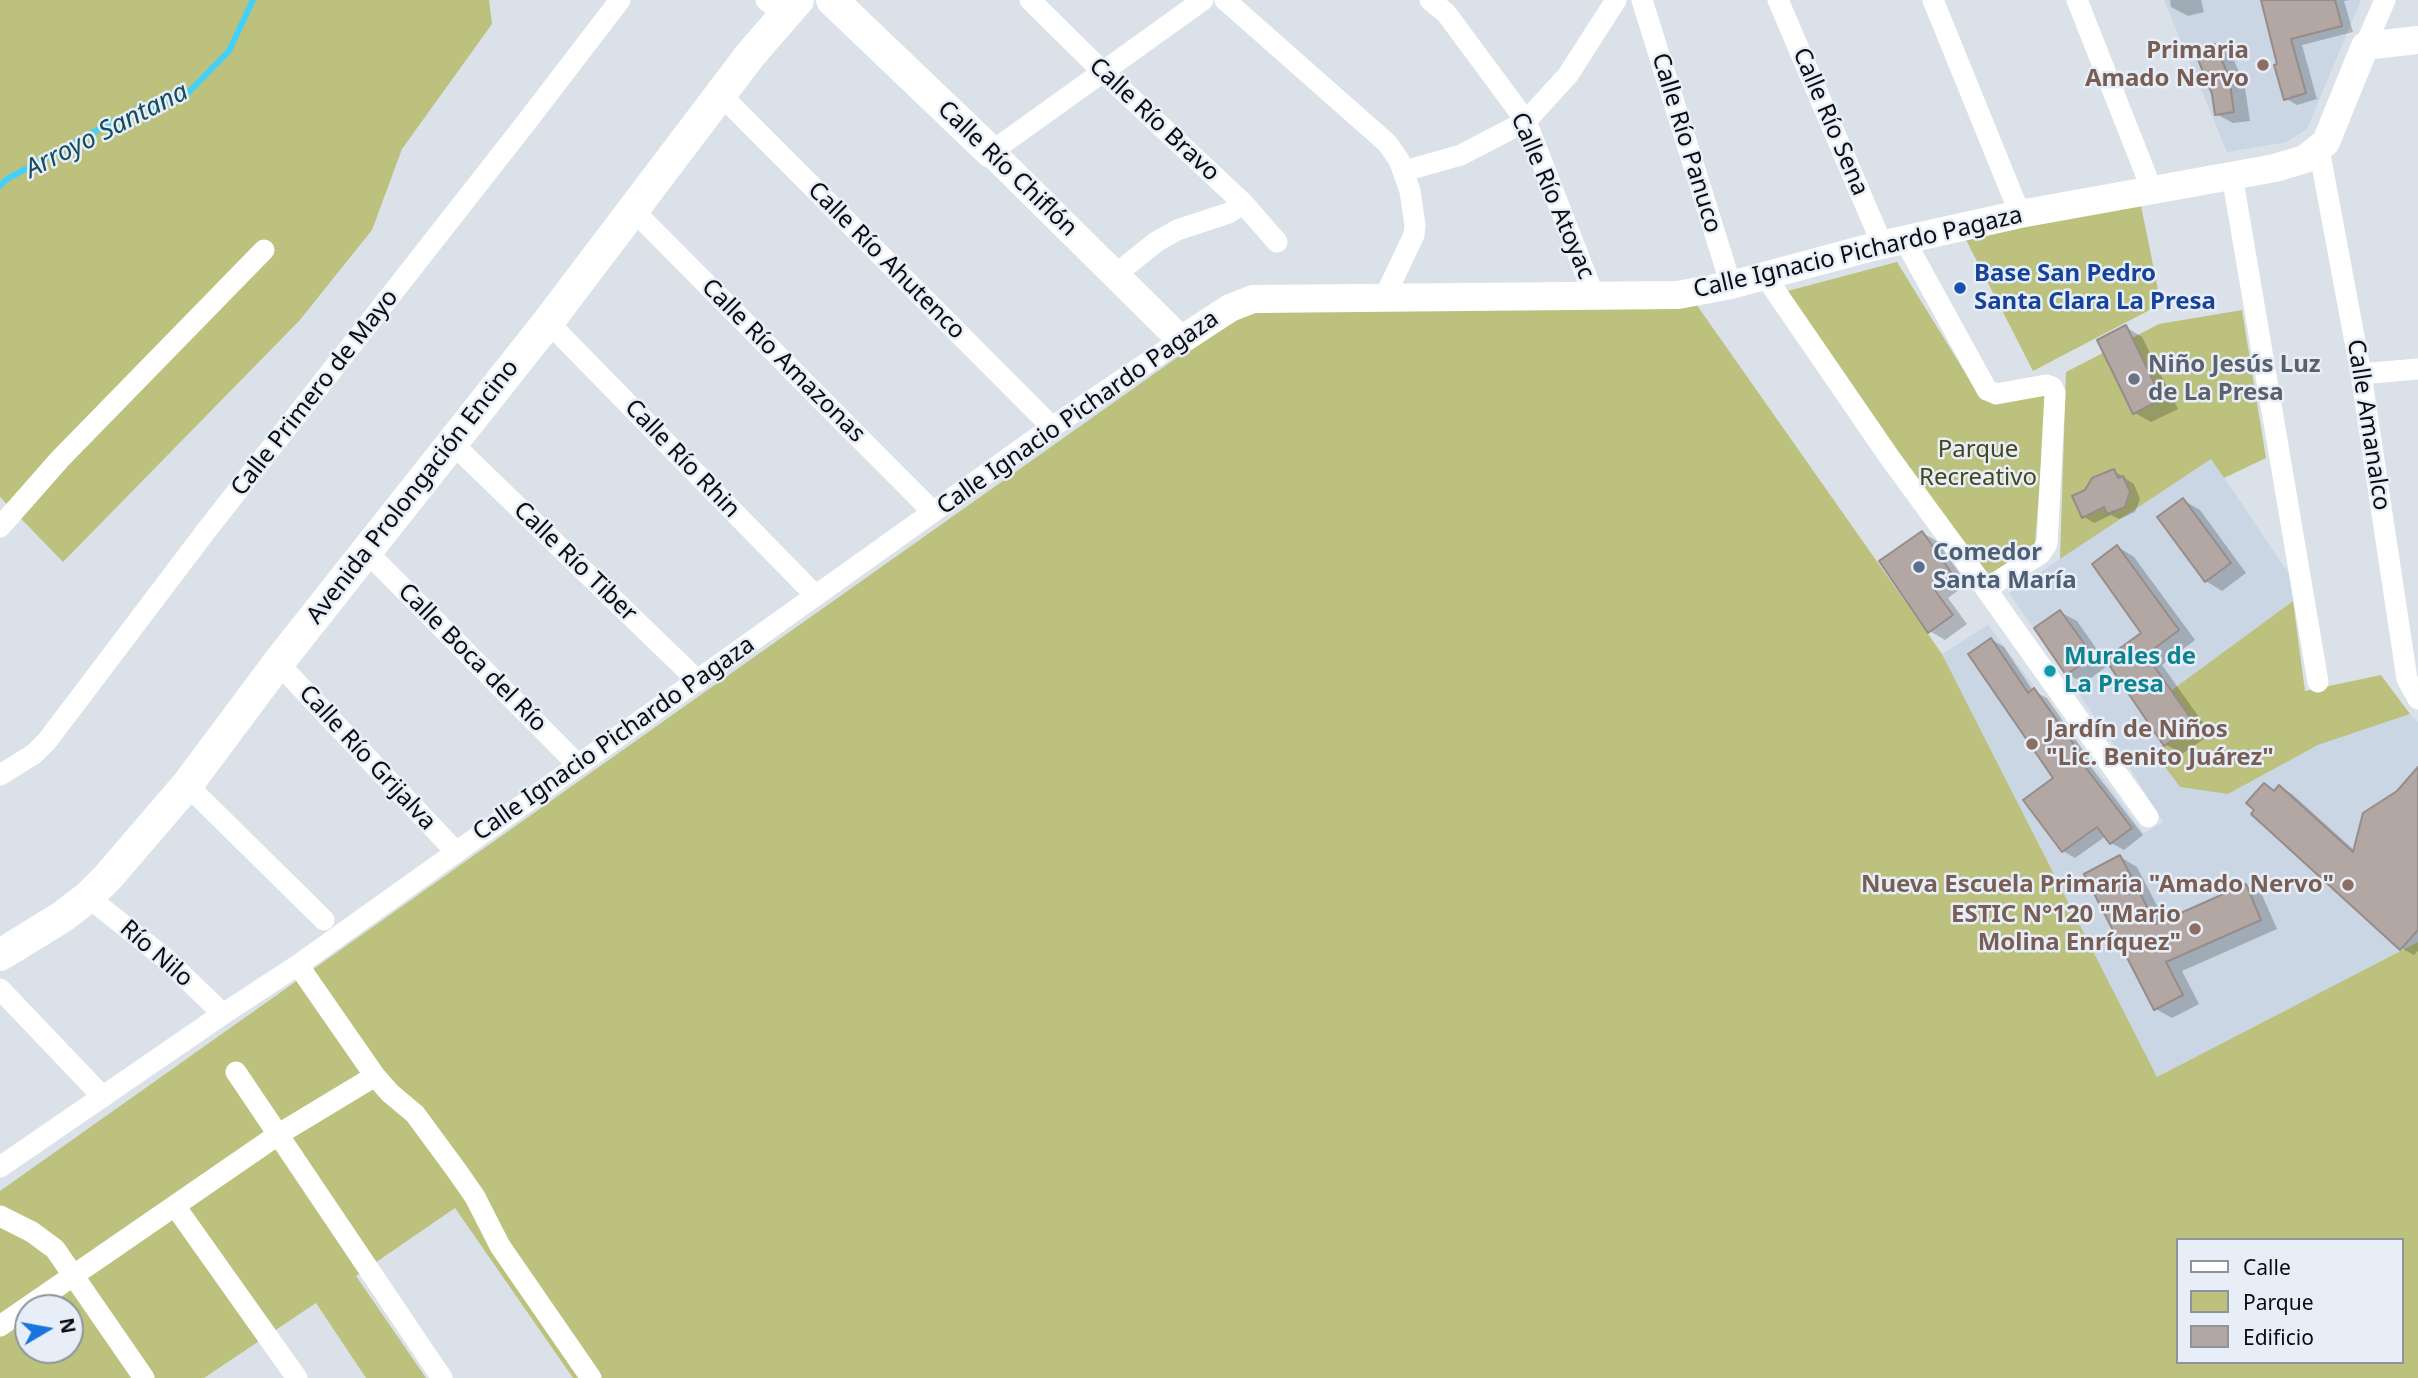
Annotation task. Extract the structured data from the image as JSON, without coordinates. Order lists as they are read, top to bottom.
{
  "streets": {
    "main road": ["Calle Río Chiflón", "Avenida Prolongación Encino"],
    "street": [
      "Calle Río Bravo",
      "Calle Río Sena",
      "Calle Río Panuco",
      "Calle Río Atoyac",
      "Calle Ignacio Pichardo Pagaza",
      "Calle Río Ahutenco",
      "Calle Río Amazonas",
      "Calle Primero de Mayo",
      "Calle Amanalco",
      "Calle Río Rhin",
      "Calle Río Tiber",
      "Calle Boca del Río",
      "Calle Río Grijalva",
      "Río Nilo"
    ]
  },
  "crossings": [
    ["Calle Río Sena", "Calle Ignacio Pichardo Pagaza"],
    ["Calle Río Panuco", "Calle Ignacio Pichardo Pagaza"],
    ["Calle Río Chiflón", "Calle Ignacio Pichardo Pagaza"],
    ["Calle Río Atoyac", "Calle Ignacio Pichardo Pagaza"],
    ["Calle Ignacio Pichardo Pagaza", "Calle Río Ahutenco"],
    ["Calle Ignacio Pichardo Pagaza", "Calle Río Amazonas"],
    ["Calle Ignacio Pichardo Pagaza", "Calle Amanalco"],
    ["Calle Ignacio Pichardo Pagaza", "Calle Río Rhin"],
    ["Calle Ignacio Pichardo Pagaza", "Calle Río Tiber"],
    ["Calle Ignacio Pichardo Pagaza", "Calle Boca del Río"],
    ["Calle Ignacio Pichardo Pagaza", "Calle Río Grijalva"],
    ["Calle Ignacio Pichardo Pagaza", "Río Nilo"],
    ["Calle Río Ahutenco", "Avenida Prolongación Encino"],
    ["Calle Río Amazonas", "Avenida Prolongación Encino"],
    ["Calle Río Rhin", "Avenida Prolongación Encino"],
    ["Avenida Prolongación Encino", "Calle Río Tiber"],
    ["Avenida Prolongación Encino", "Calle Boca del Río"],
    ["Avenida Prolongación Encino", "Calle Río Grijalva"],
    ["Avenida Prolongación Encino", "Río Nilo"]
  ],
  "water": ["Arroyo Santana"],
  "parks": ["Parque Recreativo"],
  "places": [
    "Primaria Amado Nervo",
    "Base San Pedro Santa Clara La Presa",
    "Niño Jesús Luz de La Presa",
    "Comedor Santa María",
    "Murales de La Presa",
    "Jardín de Niños \"Lic. Benito Juárez\"",
    "Nueva Escuela Primaria \"Amado Nervo\"",
    "ESTIC N°120 \"Mario Molina Enríquez\""
  ],
  "legend": ["Calle", "Parque", "Edificio"],
  "north": "right"
}
